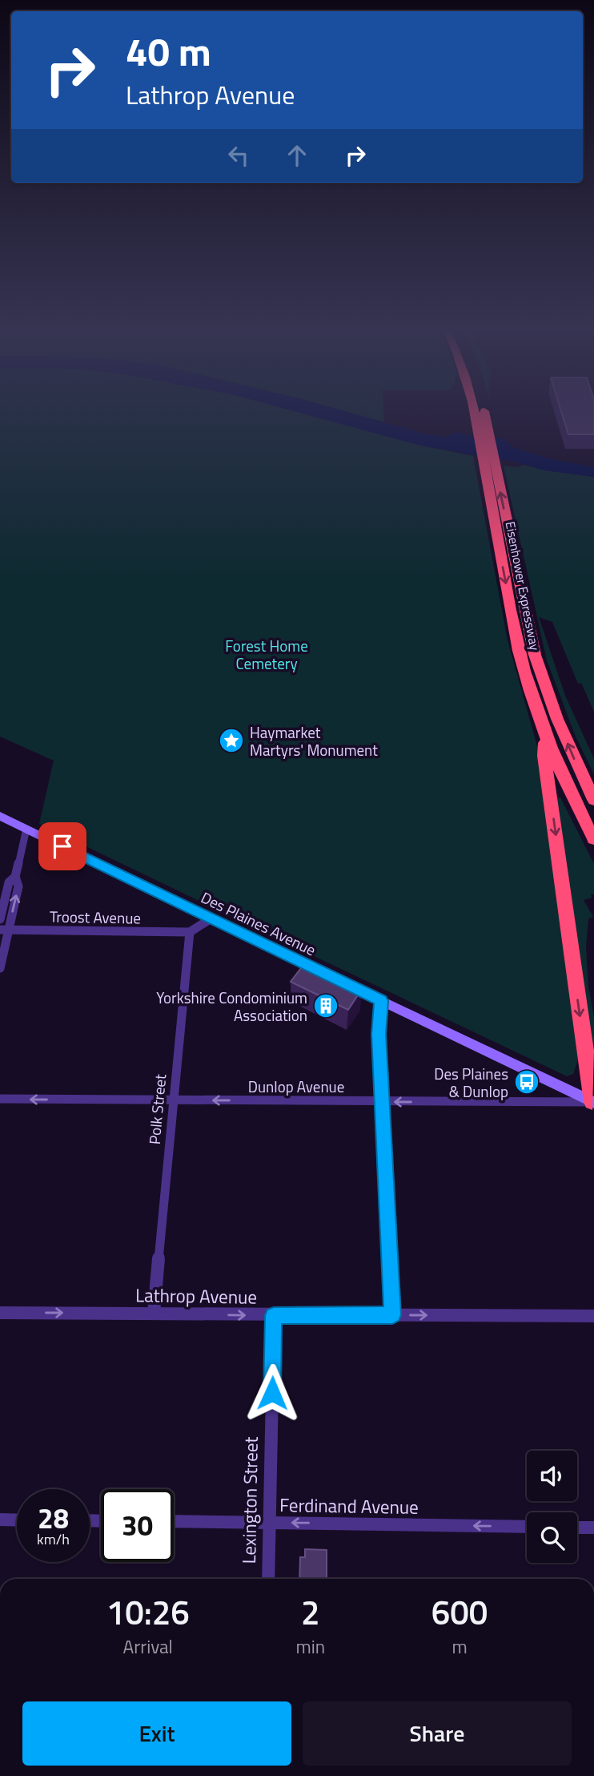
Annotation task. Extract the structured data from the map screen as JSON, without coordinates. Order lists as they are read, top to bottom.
{
  "streets": {
    "highway": ["Eisenhower Expressway"],
    "main road": ["Des Plaines Avenue"],
    "street": [
      "Troost Avenue",
      "Dunlop Avenue",
      "Polk Street",
      "Lathrop Avenue",
      "Lexington Street",
      "Ferdinand Avenue"
    ]
  },
  "crossings": [
    ["Troost Avenue", "Polk Street"],
    ["Des Plaines Avenue", "Dunlop Avenue"],
    ["Dunlop Avenue", "Polk Street"],
    ["Polk Street", "Lathrop Avenue"],
    ["Lathrop Avenue", "Lexington Street"],
    ["Lexington Street", "Ferdinand Avenue"]
  ],
  "one_way": ["Dunlop Avenue", "Lathrop Avenue", "Ferdinand Avenue"],
  "parks": ["Forest Home Cemetery"],
  "places": {
    "place": ["Haymarket Martyrs' Monument"],
    "building": ["Yorkshire Condominium Association"],
    "bus stop": ["Des Plaines & Dunlop"]
  },
  "page": {
    "turn": ["40 m", "Lathrop Avenue"],
    "speed": "28 km/h",
    "limit": "30",
    "eta": [
      "10:26",
      "Arrival",
      "2",
      "min",
      "600",
      "m"
    ],
    "buttons": ["Exit", "Share"]
  }
}
